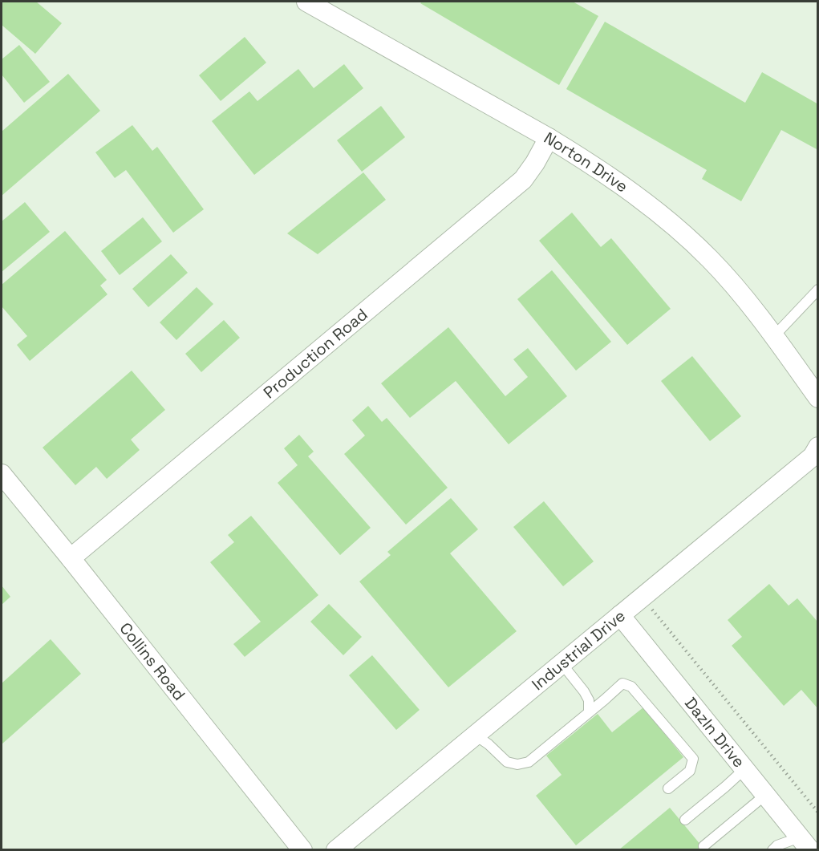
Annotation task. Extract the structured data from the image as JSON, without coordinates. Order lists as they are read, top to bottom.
{
  "streets": {
    "street": [
      "Norton Drive",
      "Production Road",
      "Industrial Drive",
      "Collins Road",
      "Dazln Drive"
    ]
  },
  "crossings": [
    ["Norton Drive", "Production Road"],
    ["Production Road", "Collins Road"],
    ["Industrial Drive", "Dazln Drive"]
  ]
}
